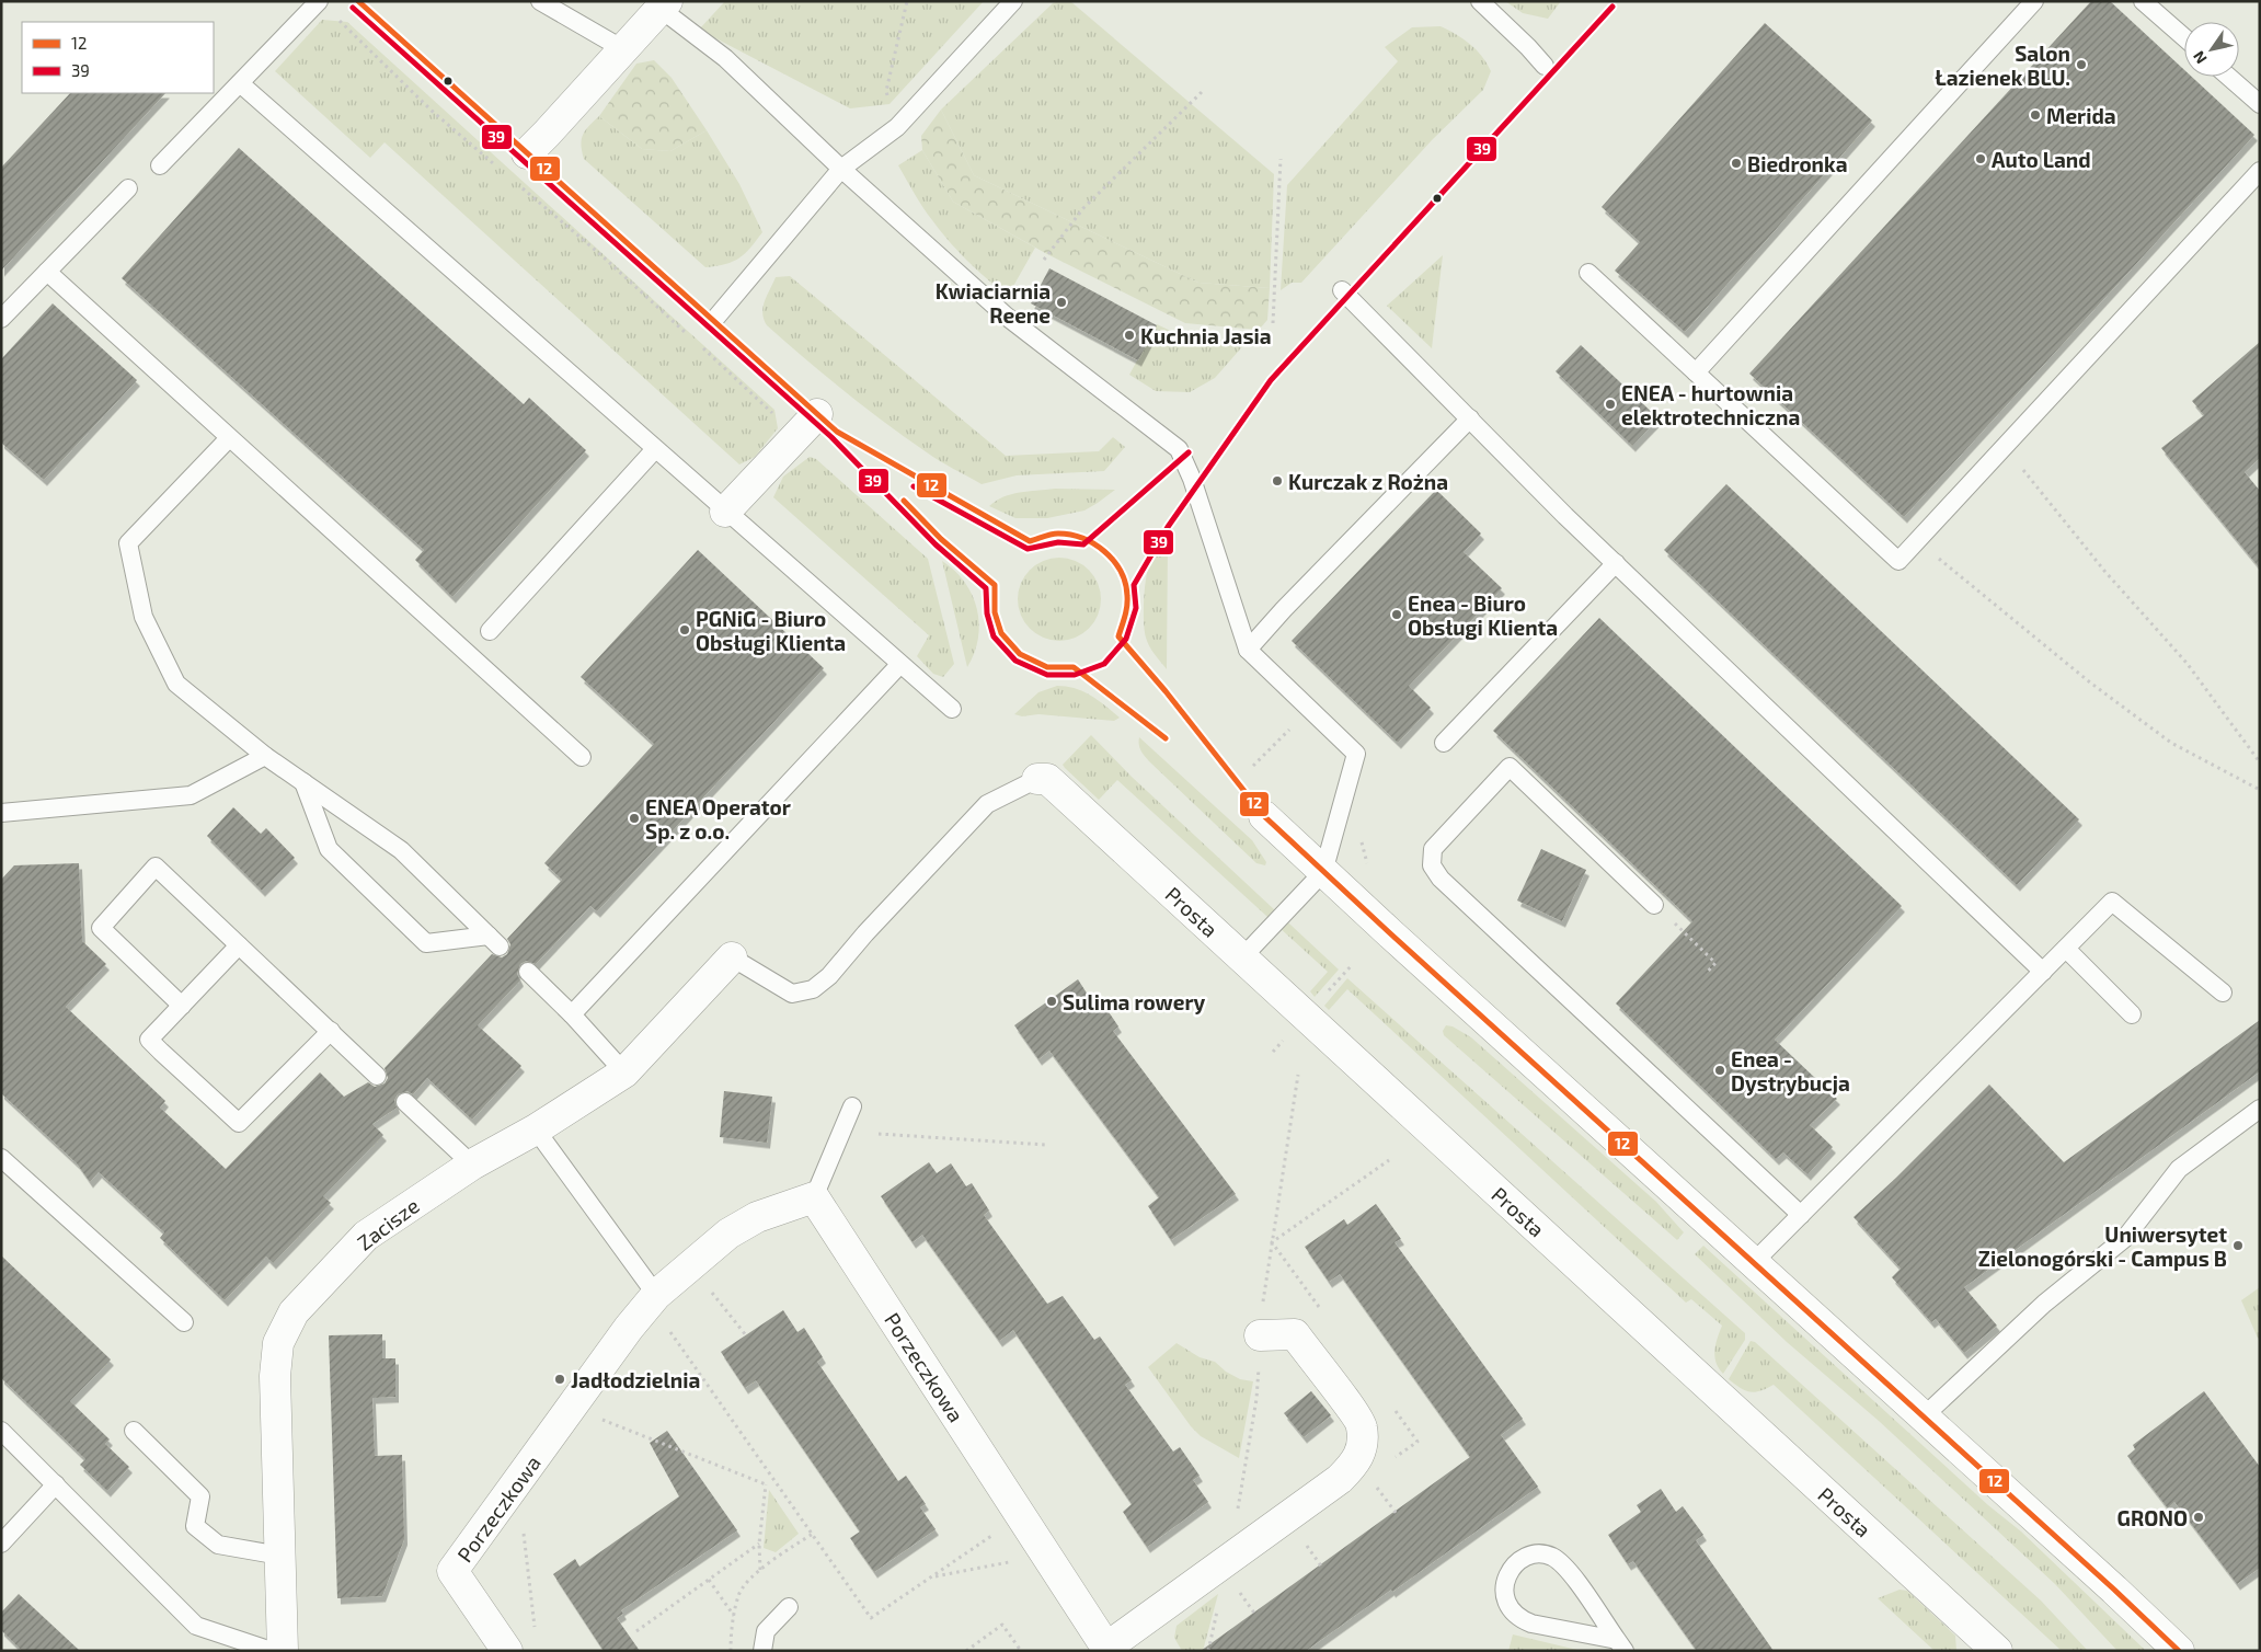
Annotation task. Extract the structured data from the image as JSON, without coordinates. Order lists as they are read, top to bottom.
{
  "streets": {
    "street": ["Prosta", "Zacisze", "Porzeczkowa"]
  },
  "places": [
    "Salon Łazienek BLU.",
    "Merida",
    "Auto Land",
    "Biedronka",
    "Kwiaciarnia Reene",
    "Kuchnia Jasia",
    "ENEA - hurtownia elektrotechniczna",
    "Kurczak z Rożna",
    "Enea - Biuro Obsługi Klienta",
    "PGNiG - Biuro Obsługi Klienta",
    "ENEA Operator Sp. z o.o.",
    "Sulima rowery",
    "Enea - Dystrybucja",
    "Uniwersytet Zielonogórski - Campus B",
    "Jadłodzielnia",
    "GRONO"
  ],
  "lines": ["transit line 12", "transit line 39"],
  "legend": ["12", "39"],
  "north": "bottom left"
}
